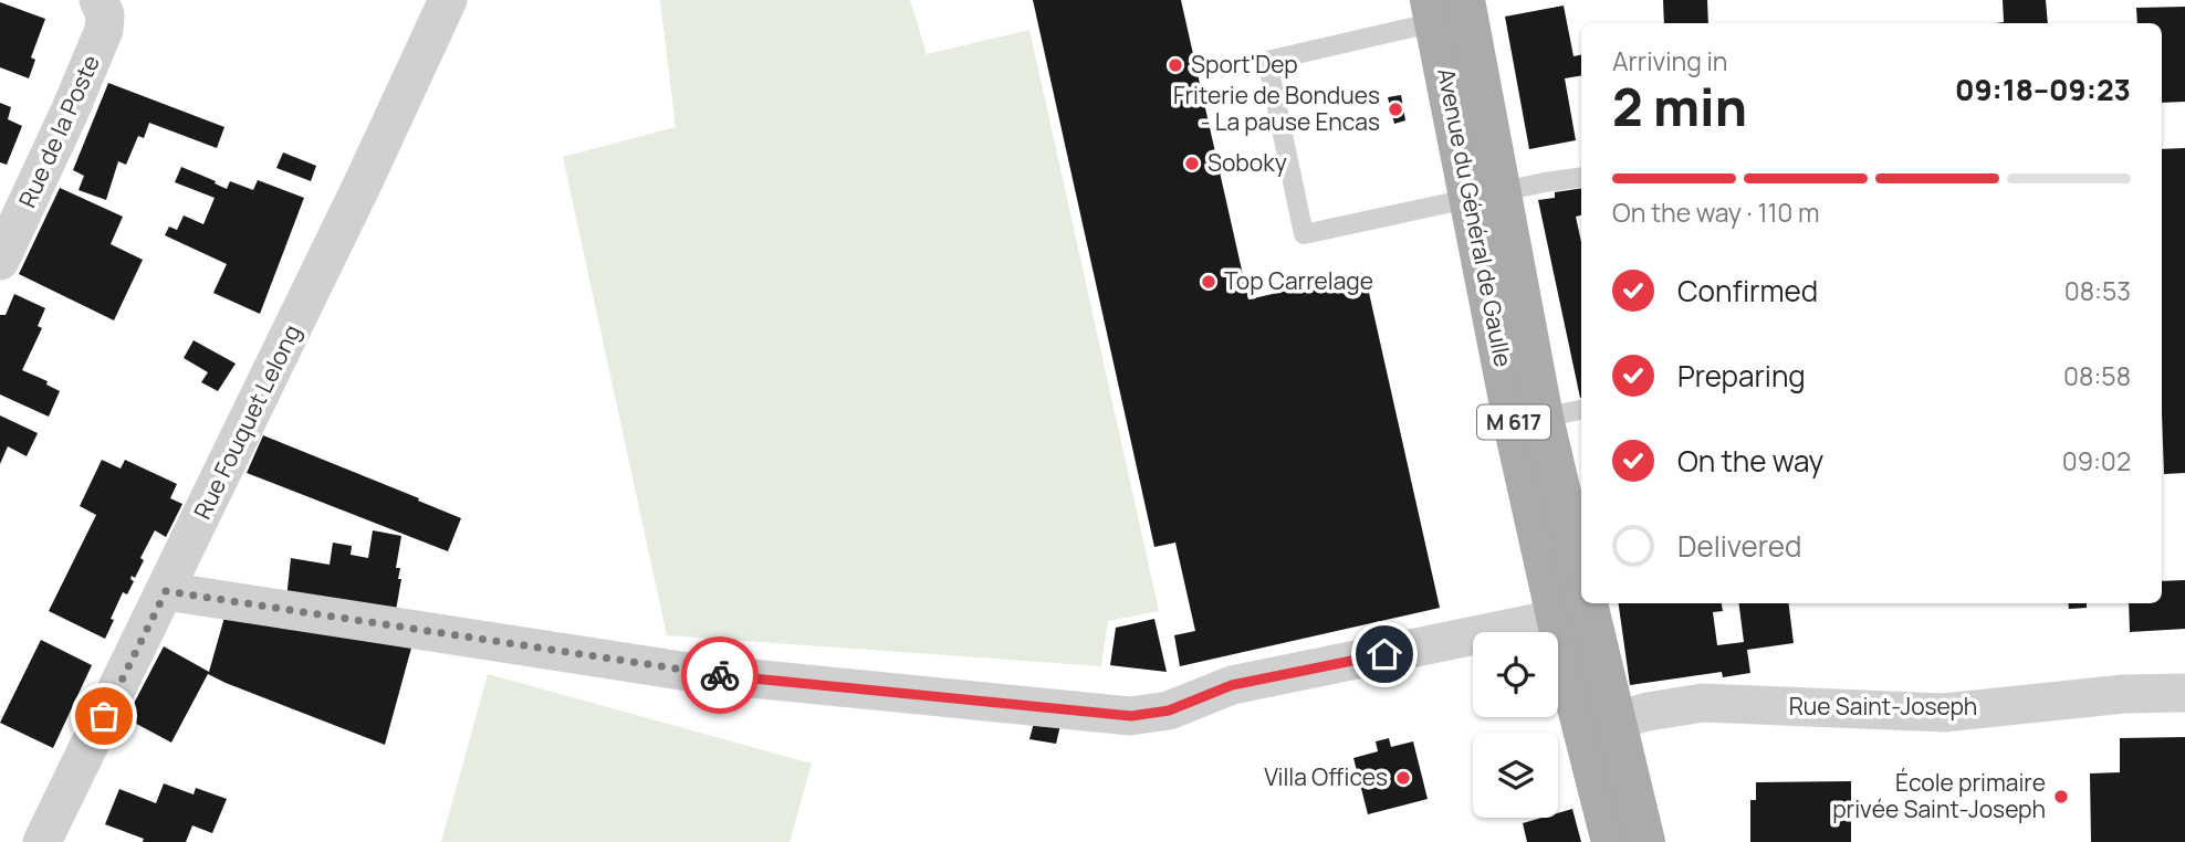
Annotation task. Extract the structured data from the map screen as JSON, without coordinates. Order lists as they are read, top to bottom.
{
  "streets": {
    "main road": ["Avenue du Général de Gaulle", "M 617"],
    "street": ["Rue de la Poste", "Rue Fouquet Lelong", "Rue Saint-Joseph"]
  },
  "crossings": [
    ["Avenue du Général de Gaulle", "Rue Saint-Joseph"]
  ],
  "places": [
    "Sport'Dep",
    "Friterie de Bondues - La pause Encas",
    "Soboky",
    "Top Carrelage",
    "Villa Offices",
    "École primaire privée Saint-Joseph"
  ],
  "page": {
    "heading": ["2 min", "Arriving in", "09:18–09:23"],
    "bar": "On the way · 110 m",
    "list": [
      ["Confirmed", "08:53"],
      ["Preparing", "08:58"],
      ["On the way", "09:02"],
      "Delivered"
    ]
  }
}
